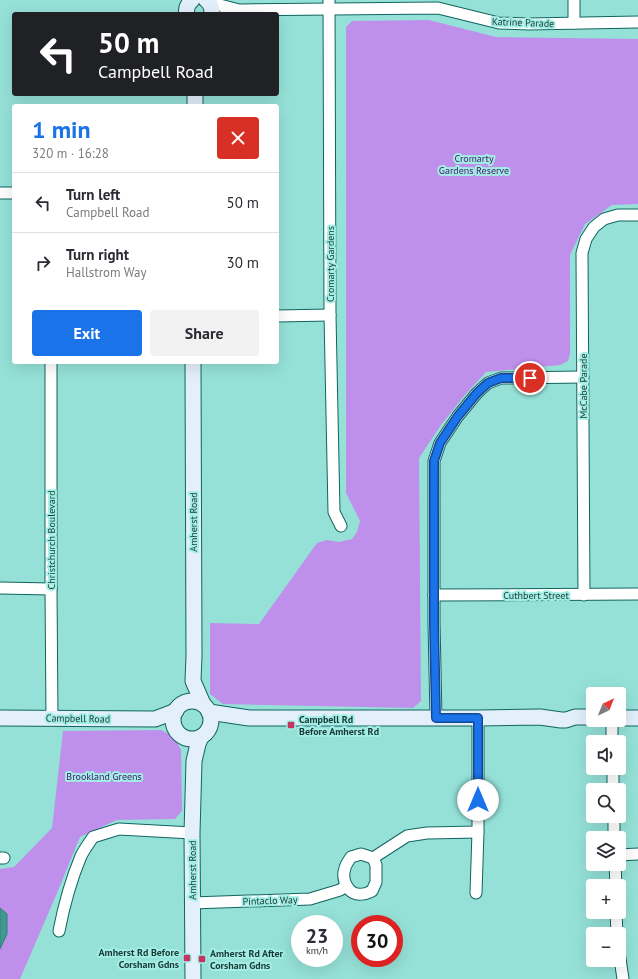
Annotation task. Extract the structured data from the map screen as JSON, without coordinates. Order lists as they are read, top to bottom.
{
  "streets": {
    "main road": ["Amherst Road", "Campbell Road"],
    "street": [
      "Katrine Parade",
      "Cromarty Gardens",
      "McCabe Parade",
      "Christchurch Boulevard",
      "Cuthbert Street",
      "Pintaclo Way"
    ]
  },
  "crossings": [
    ["Katrine Parade", "Cromarty Gardens"],
    ["McCabe Parade", "Cuthbert Street"],
    ["Amherst Road", "Campbell Road"],
    ["Amherst Road", "Pintaclo Way"],
    ["Christchurch Boulevard", "Campbell Road"]
  ],
  "parks": ["Cromarty Gardens Reserve", "Brookland Greens"],
  "places": {
    "transit": ["Campbell Rd Before Amherst Rd", "Amherst Rd Before Corsham Gdns", "Amherst Rd After Corsham Gdns"]
  },
  "north": "top right",
  "page": {
    "turn": ["50 m", "Campbell Road"],
    "heading": ["1 min", "320 m · 16:28"],
    "list": [
      {
        "name": "Turn left",
        "note": "Campbell Road",
        "value": "50 m"
      },
      {
        "name": "Turn right",
        "note": "Hallstrom Way",
        "value": "30 m"
      }
    ],
    "buttons": ["Exit", "Share"],
    "map_buttons": ["+", "−"],
    "speed": "23 km/h",
    "limit": "30"
  }
}
